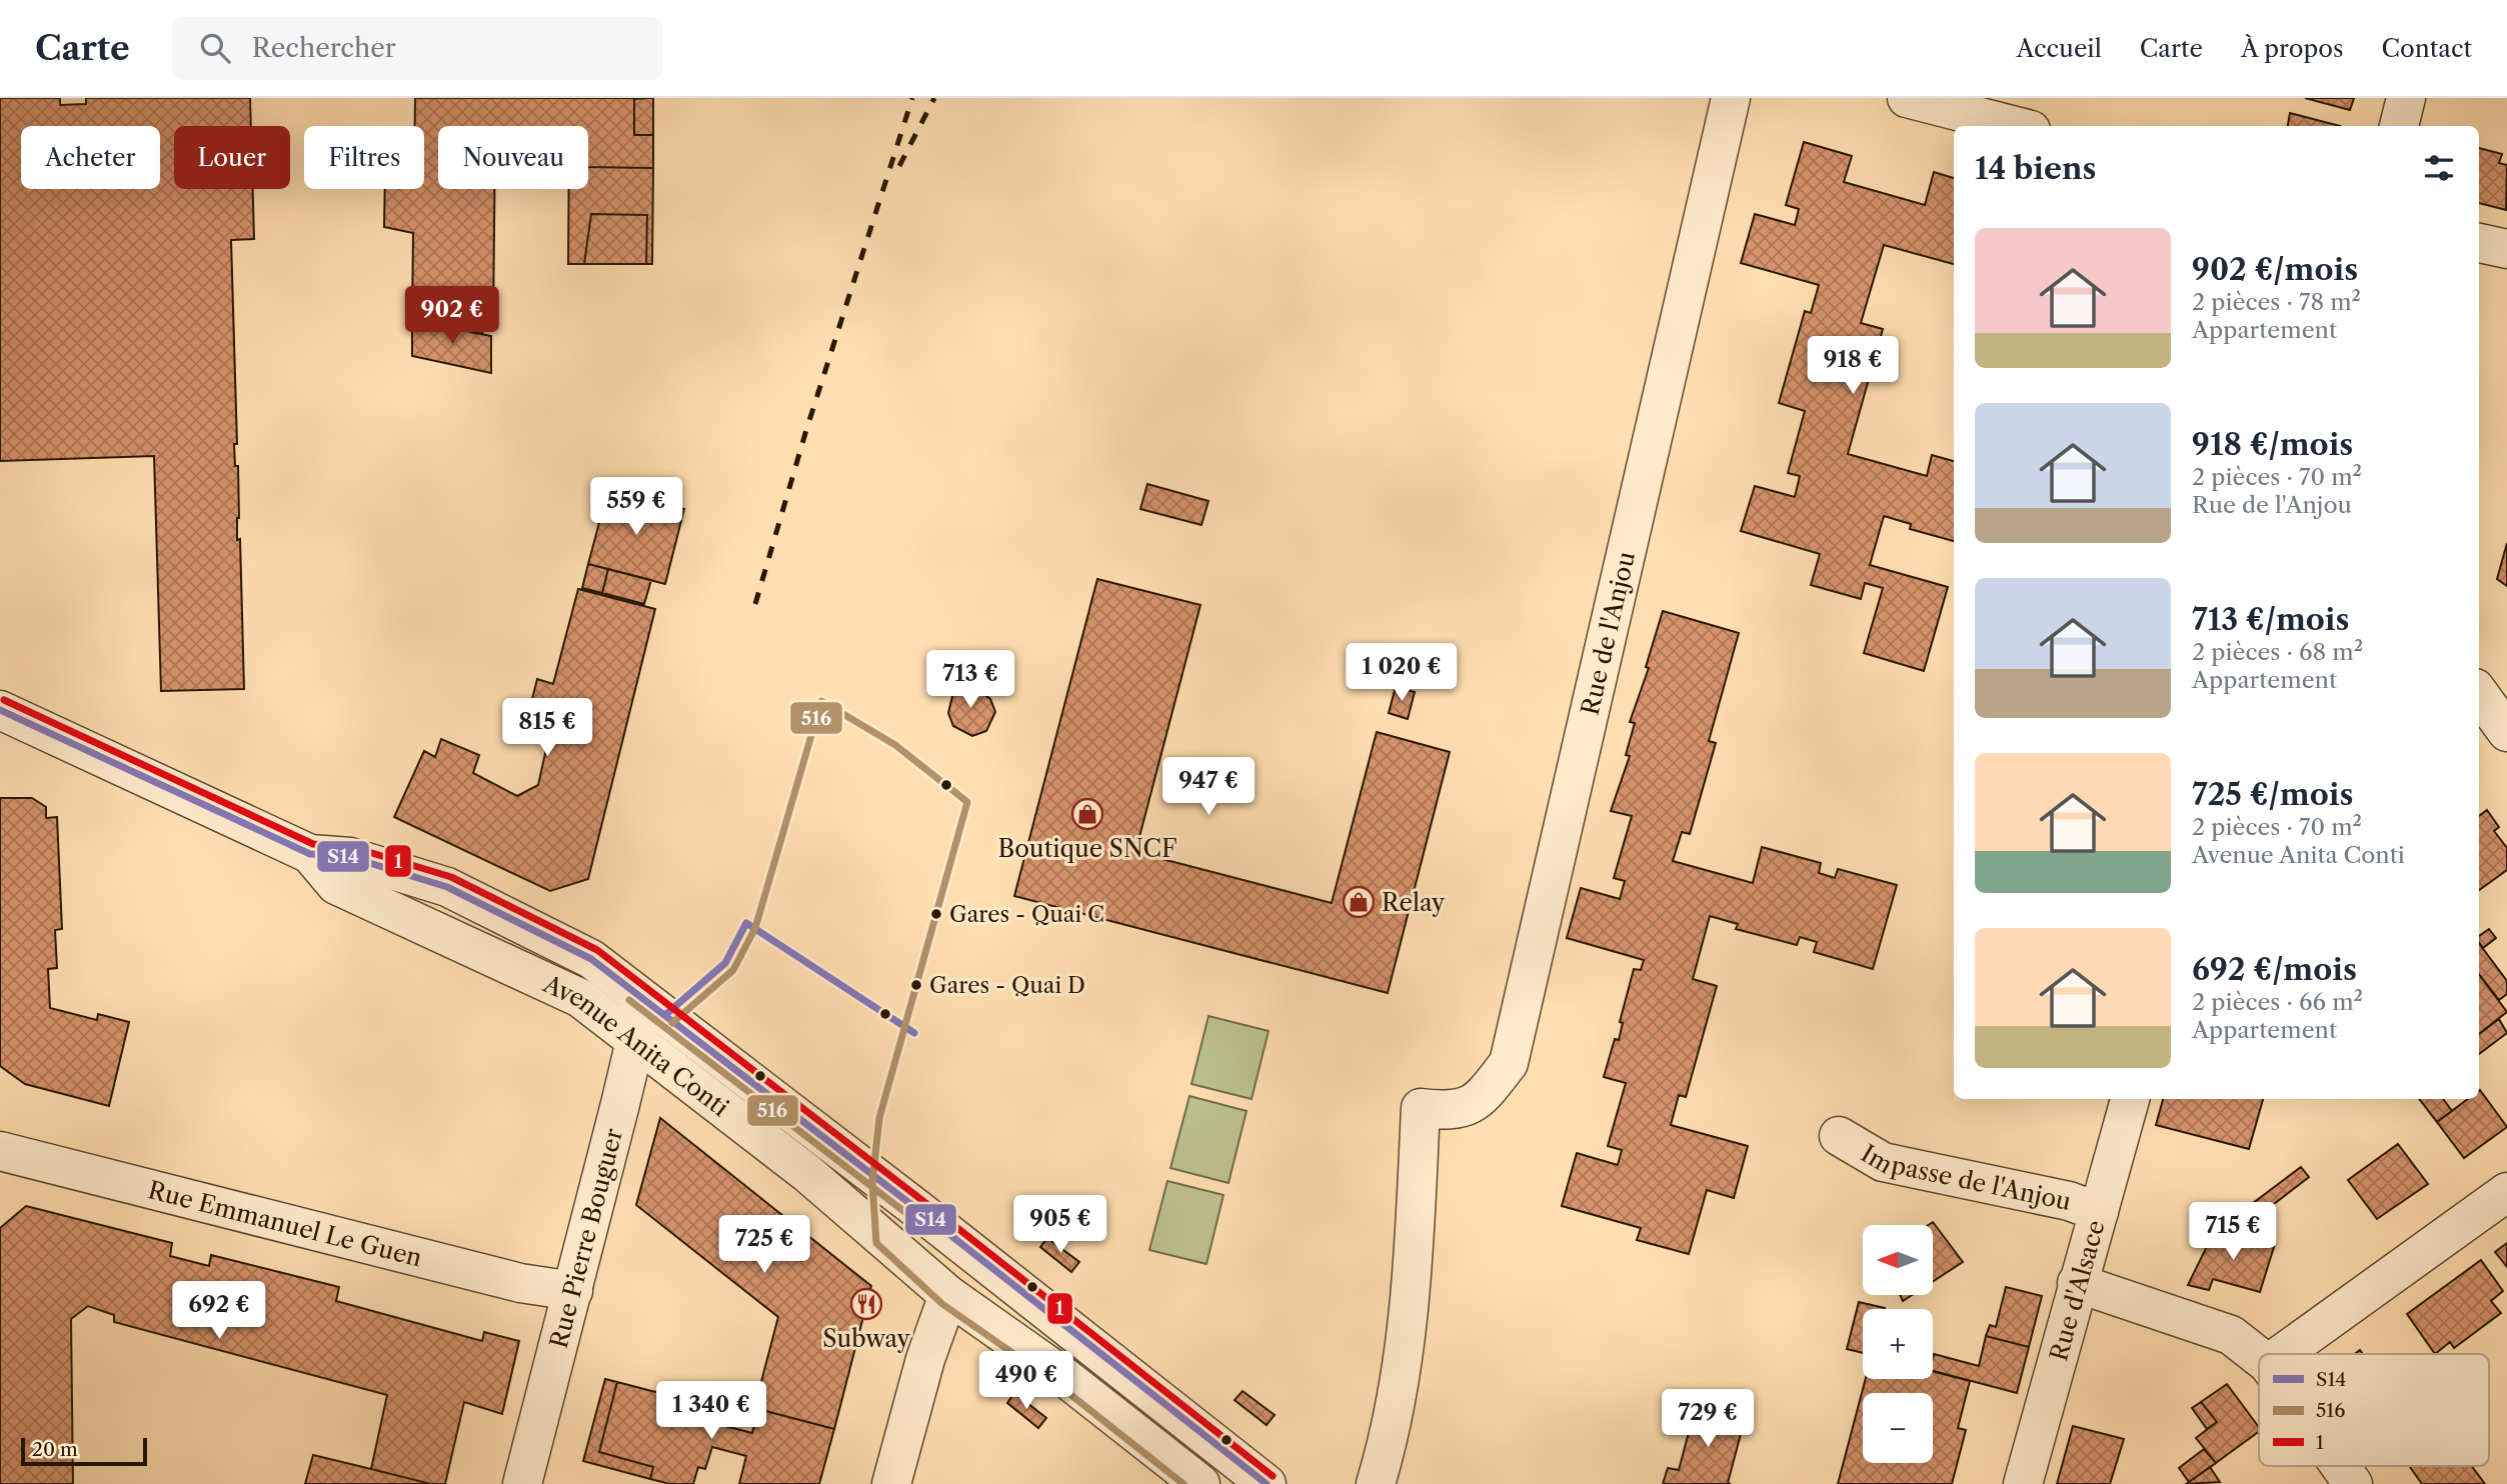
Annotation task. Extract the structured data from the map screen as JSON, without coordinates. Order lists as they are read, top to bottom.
{
  "streets": {
    "street": [
      "Rue de l'Anjou",
      "Avenue Anita Conti",
      "Impasse de l'Anjou",
      "Rue Emmanuel Le Guen",
      "Rue Pierre Bouguer",
      "Rue d'Alsace"
    ]
  },
  "crossings": [
    ["Avenue Anita Conti", "Rue Pierre Bouguer"],
    ["Impasse de l'Anjou", "Rue d'Alsace"],
    ["Rue Emmanuel Le Guen", "Rue Pierre Bouguer"]
  ],
  "places": {
    "shop": ["Boutique SNCF", "Relay"],
    "other": ["Gares - Quai C", "Gares - Quai D"],
    "restaurant": ["Subway"]
  },
  "lines": ["transit line 1", "transit line 516", "transit line S14"],
  "legend": ["S14", "516", "1"],
  "scale_bar": "20 m",
  "north": "left",
  "page": {
    "header": "Carte",
    "search": "Rechercher",
    "nav": [
      "Accueil",
      "Carte",
      "À propos",
      "Contact"
    ],
    "chip": [
      "Acheter",
      "Louer",
      "Filtres",
      "Nouveau"
    ],
    "heading": "14 biens",
    "list": [
      {
        "name": "902 €/mois",
        "note": "2 pièces · 78 m² · Appartement"
      },
      {
        "name": "918 €/mois",
        "note": "2 pièces · 70 m² · Rue de l'Anjou"
      },
      {
        "name": "713 €/mois",
        "note": "2 pièces · 68 m² · Appartement"
      },
      {
        "name": "725 €/mois",
        "note": "2 pièces · 70 m² · Avenue Anita Conti"
      },
      {
        "name": "692 €/mois",
        "note": "2 pièces · 66 m² · Appartement"
      }
    ],
    "price": [
      "902 €",
      "918 €",
      "559 €",
      "1 020 €",
      "713 €",
      "815 €",
      "947 €",
      "905 €",
      "715 €",
      "725 €",
      "692 €",
      "490 €",
      "1 340 €",
      "729 €"
    ],
    "map_buttons": ["+", "−"],
    "scale": "20 m"
  }
}
